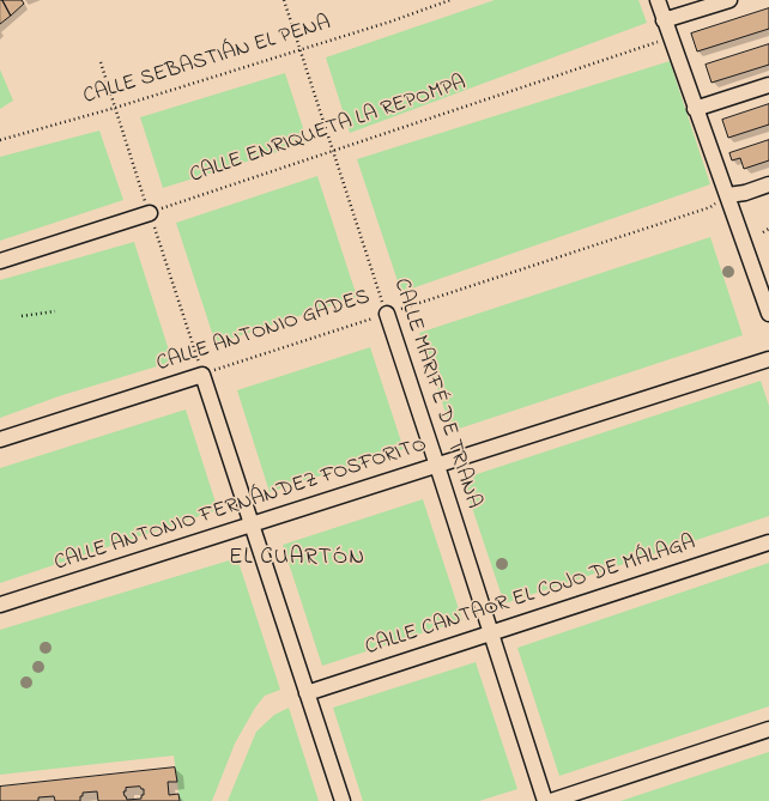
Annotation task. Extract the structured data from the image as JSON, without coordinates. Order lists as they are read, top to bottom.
{
  "streets": {
    "street": [
      "CALLE ANTONIO GADES",
      "CALLE MARIFÉ DE TRIANA",
      "CALLE ANTONIO FERNÁNDEZ FOSFORITO",
      "CALLE CANTAOR EL COJO DE MÁLAGA"
    ],
    "path": ["CALLE SEBASTIÁN EL PENA", "CALLE ENRIQUETA LA REPOMPA"]
  },
  "crossings": [
    ["CALLE SEBASTIÁN EL PENA", "CALLE MARIFÉ DE TRIANA"],
    ["CALLE ENRIQUETA LA REPOMPA", "CALLE MARIFÉ DE TRIANA"],
    ["CALLE ANTONIO GADES", "CALLE MARIFÉ DE TRIANA"],
    ["CALLE MARIFÉ DE TRIANA", "CALLE ANTONIO FERNÁNDEZ FOSFORITO"],
    ["CALLE MARIFÉ DE TRIANA", "CALLE CANTAOR EL COJO DE MÁLAGA"]
  ],
  "districts": ["EL CUARTÓN"]
}
